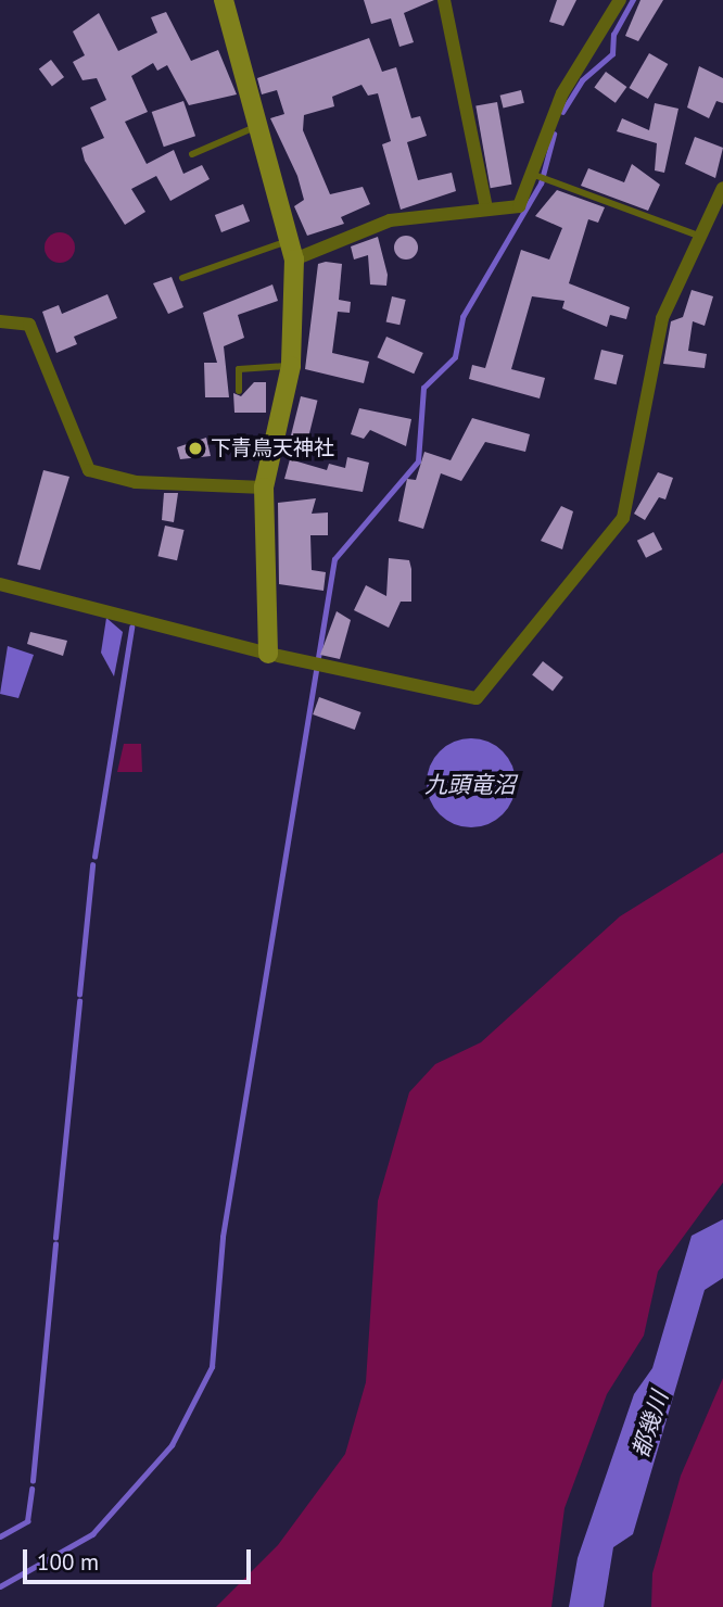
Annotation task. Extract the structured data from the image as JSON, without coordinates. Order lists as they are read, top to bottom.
{
  "water": ["九頭竜沼", "都幾川"],
  "places": ["下青鳥天神社"],
  "scale_bar": "100 m"
}
